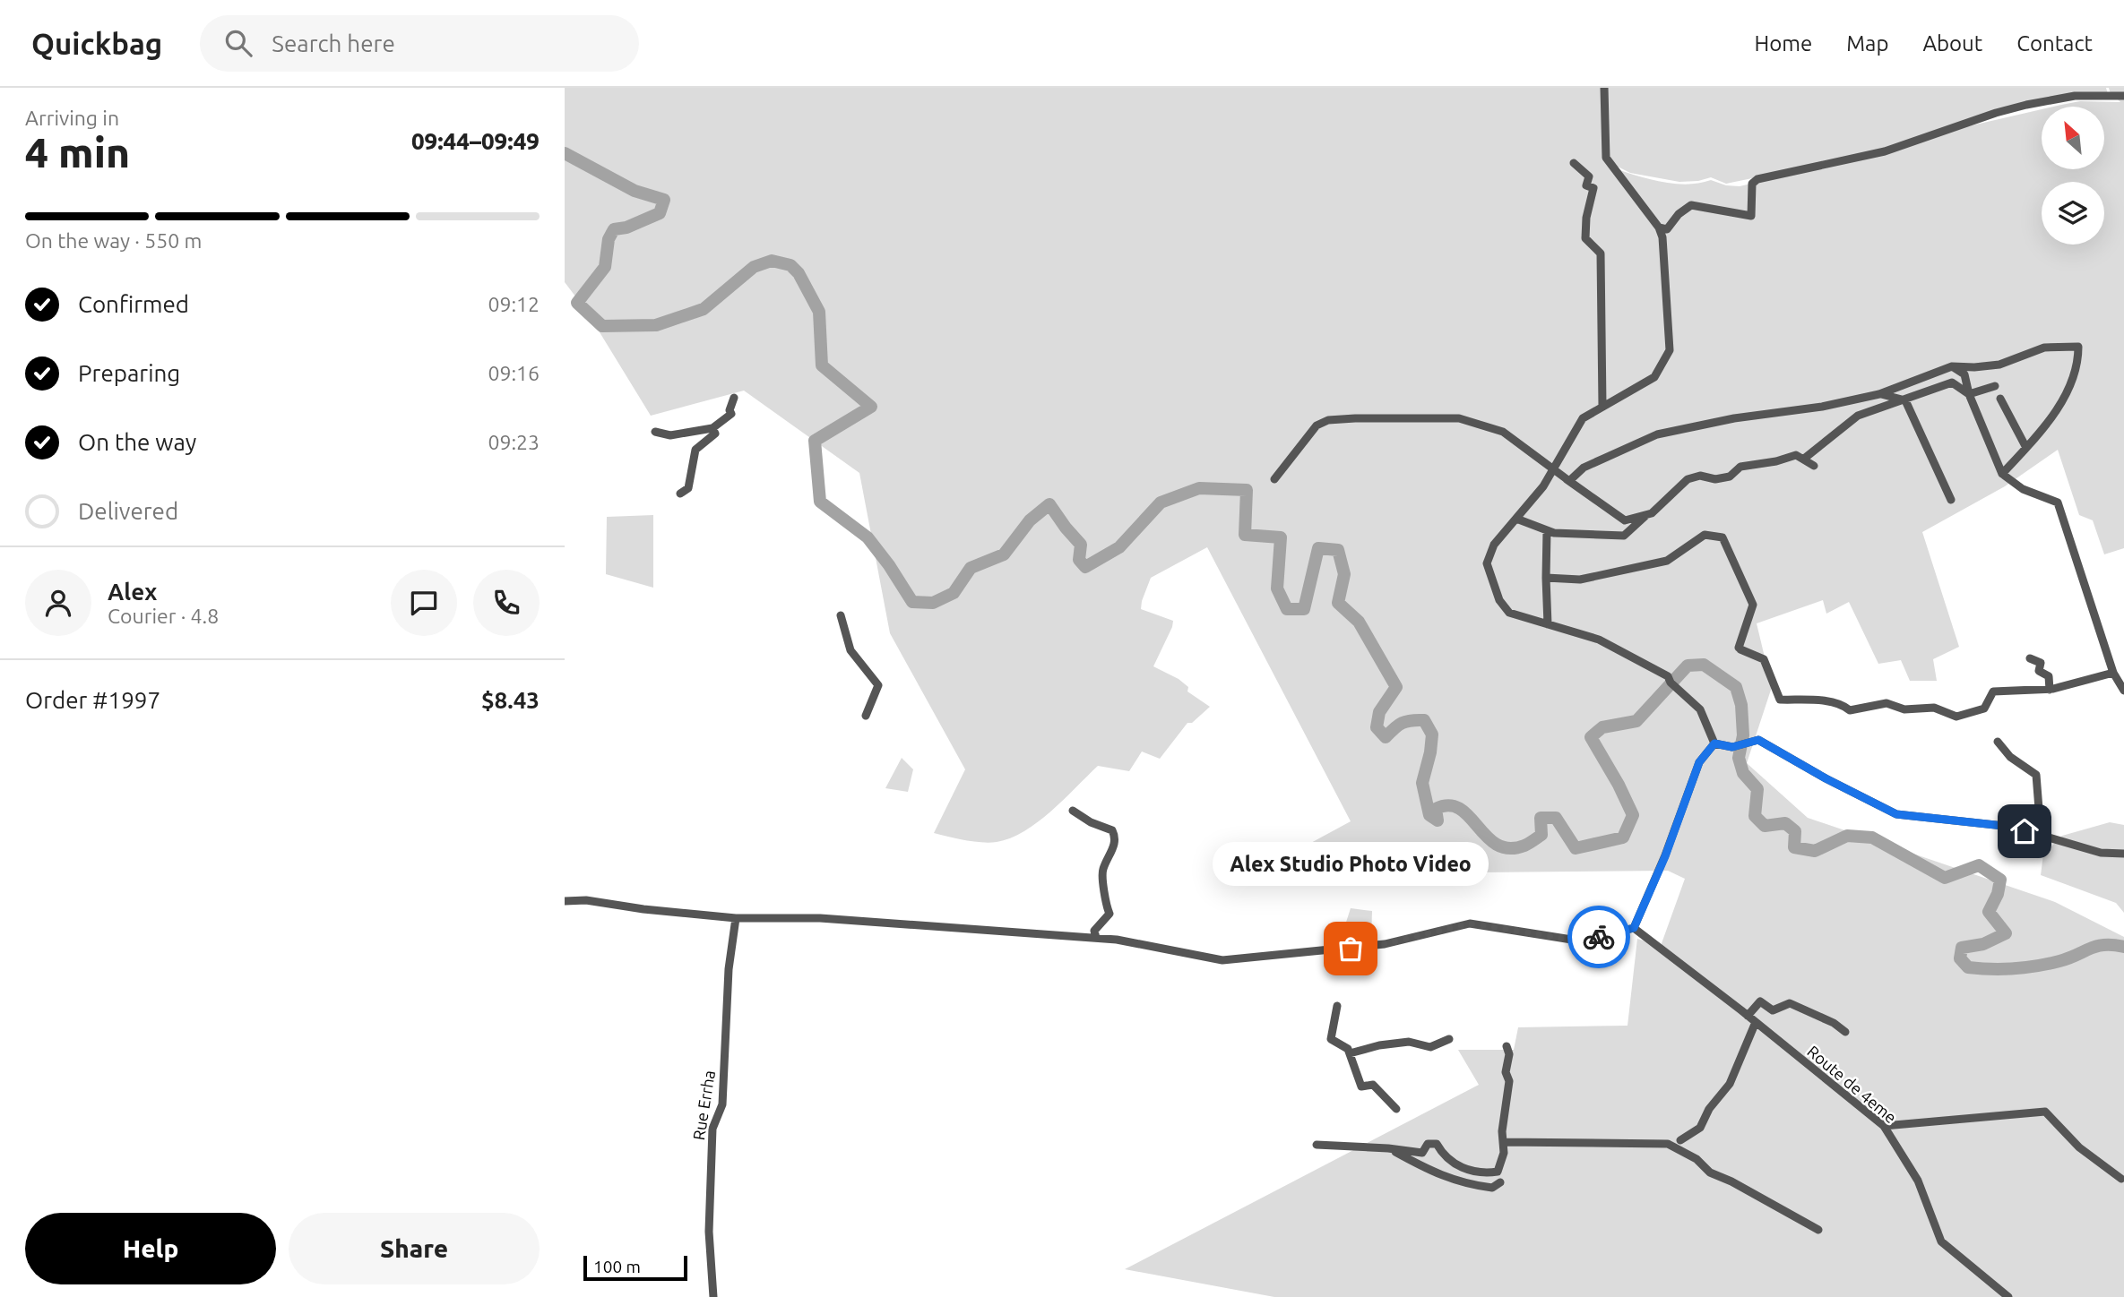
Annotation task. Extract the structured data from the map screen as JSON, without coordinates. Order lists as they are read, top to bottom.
{
  "streets": {
    "street": ["Route de 4eme", "Rue Errha"]
  },
  "places": ["Alex Studio Photo Video"],
  "scale_bar": "100 m",
  "north": "top left",
  "page": {
    "header": "Quickbag",
    "search": "Search here",
    "nav": [
      "Home",
      "Map",
      "About",
      "Contact"
    ],
    "heading": ["4 min", "Arriving in", "09:44–09:49"],
    "panel": [
      "Alex",
      "Courier · 4.8",
      "Order #1997",
      "$8.43"
    ],
    "bar": "On the way · 550 m",
    "list": [
      ["Confirmed", "09:12"],
      ["Preparing", "09:16"],
      ["On the way", "09:23"],
      "Delivered"
    ],
    "bubble": "Alex Studio Photo Video",
    "buttons": ["Help", "Share"],
    "scale": "100 m"
  }
}
